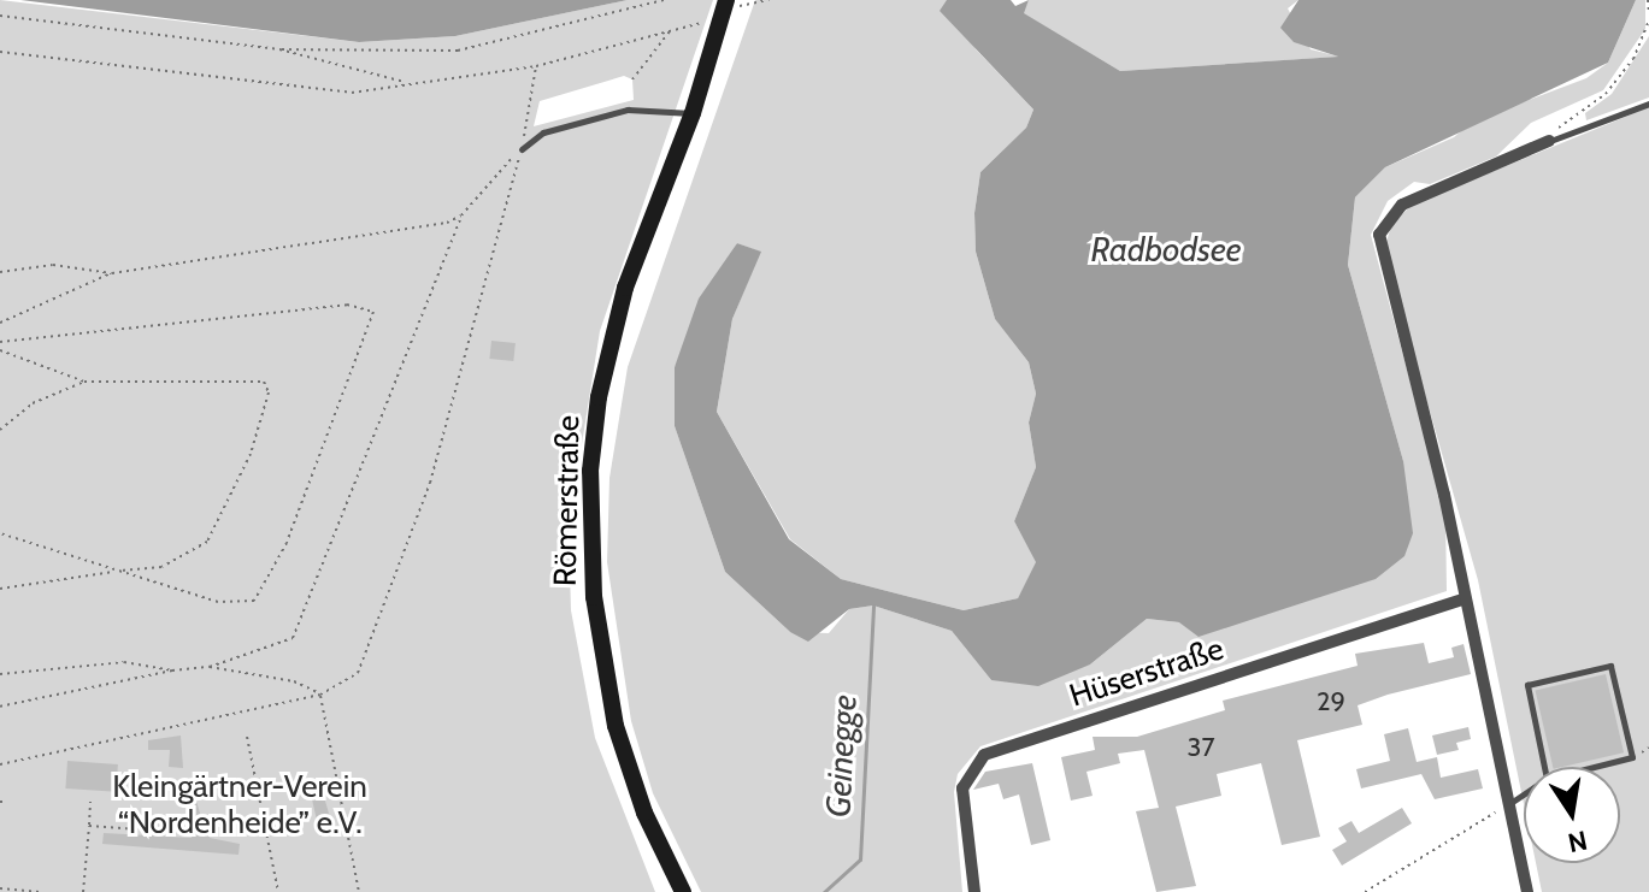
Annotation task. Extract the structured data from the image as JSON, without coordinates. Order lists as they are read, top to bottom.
{
  "streets": {
    "main road": ["Römerstraße"],
    "street": ["Hüserstraße"]
  },
  "water": ["Radbodsee", "Geinegge"],
  "parks": ["Kleingärtner-Verein “Nordenheide” e.V."],
  "house_numbers": ["29", "37"],
  "north": "bottom"
}
